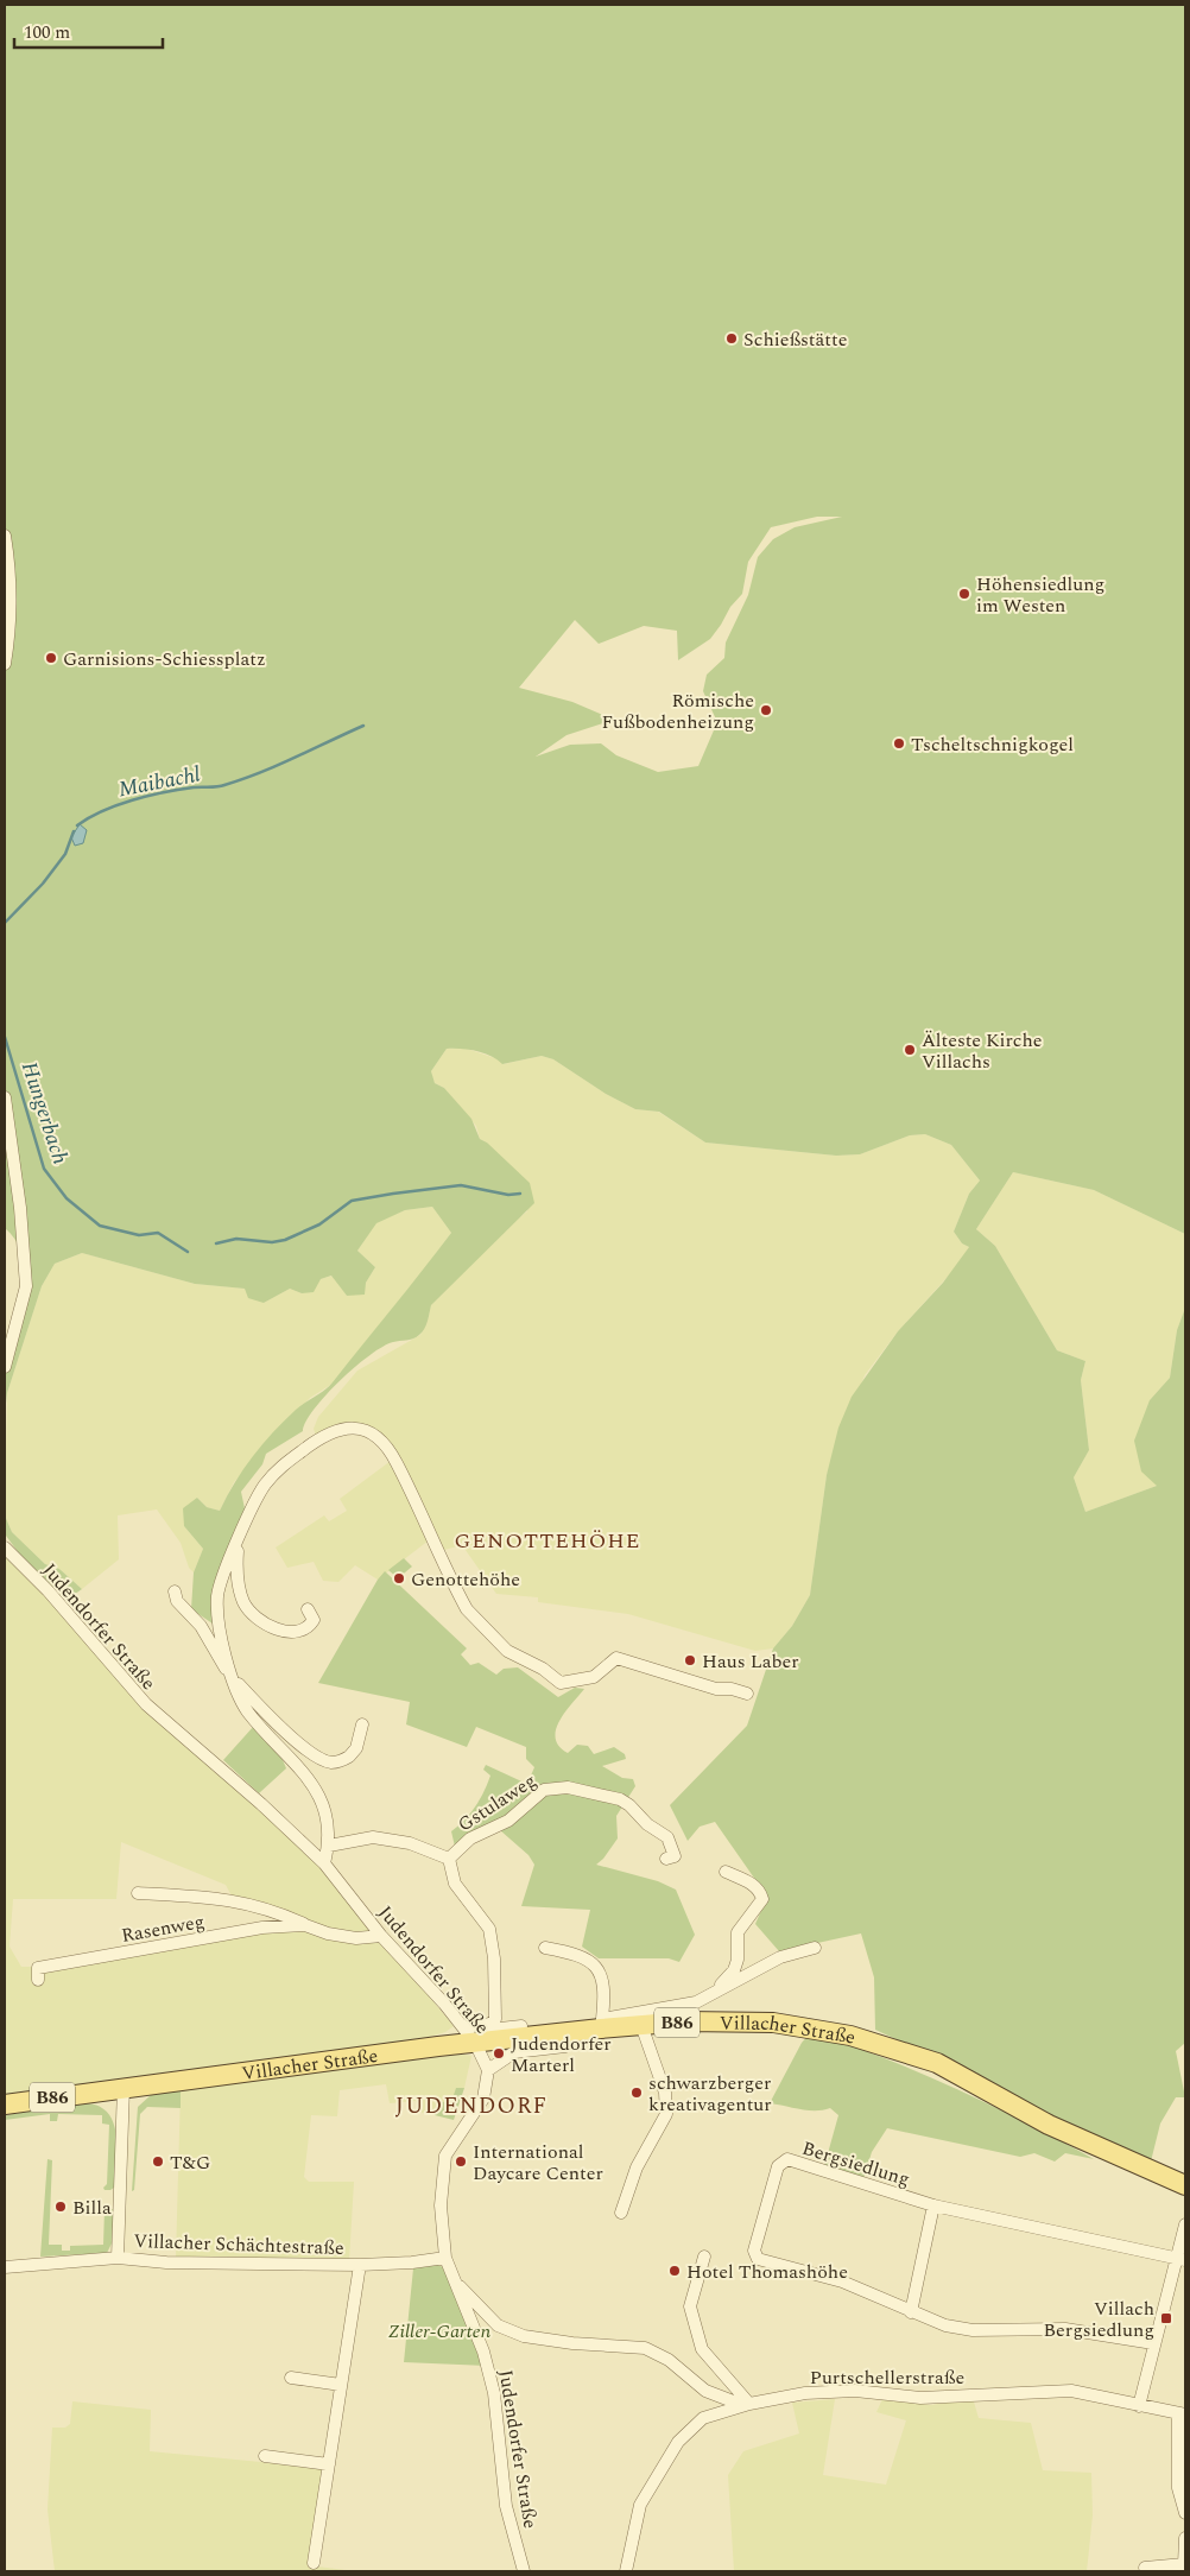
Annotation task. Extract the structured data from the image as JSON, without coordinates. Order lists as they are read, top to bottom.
{
  "streets": {
    "main road": ["B86", "Villacher Straße"],
    "street": [
      "Judendorfer Straße",
      "Gstulaweg",
      "Rasenweg",
      "Bergsiedlung",
      "Villacher Schächtestraße",
      "Purtschellerstraße"
    ]
  },
  "crossings": [
    ["Judendorfer Straße", "Rasenweg"],
    ["Judendorfer Straße", "Villacher Straße"],
    ["Judendorfer Straße", "Villacher Schächtestraße"],
    ["Villacher Straße", "Villacher Schächtestraße"]
  ],
  "districts": ["GENOTTEHÖHE", "JUDENDORF"],
  "water": ["Maibachl", "Hungerbach"],
  "parks": ["Ziller-Garten"],
  "places": {
    "other": [
      "Schießstätte",
      "Höhensiedlung im Westen",
      "Garnisions-Schiessplatz",
      "Römische Fußbodenheizung",
      "Tscheltschnigkogel",
      "Älteste Kirche Villachs",
      "Genottehöhe",
      "Haus Laber",
      "Judendorfer Marterl",
      "schwarzberger kreativagentur",
      "T&G",
      "International Daycare Center",
      "Billa",
      "Hotel Thomashöhe"
    ],
    "transit": ["Villach Bergsiedlung"]
  },
  "scale_bar": "100 m"
}
